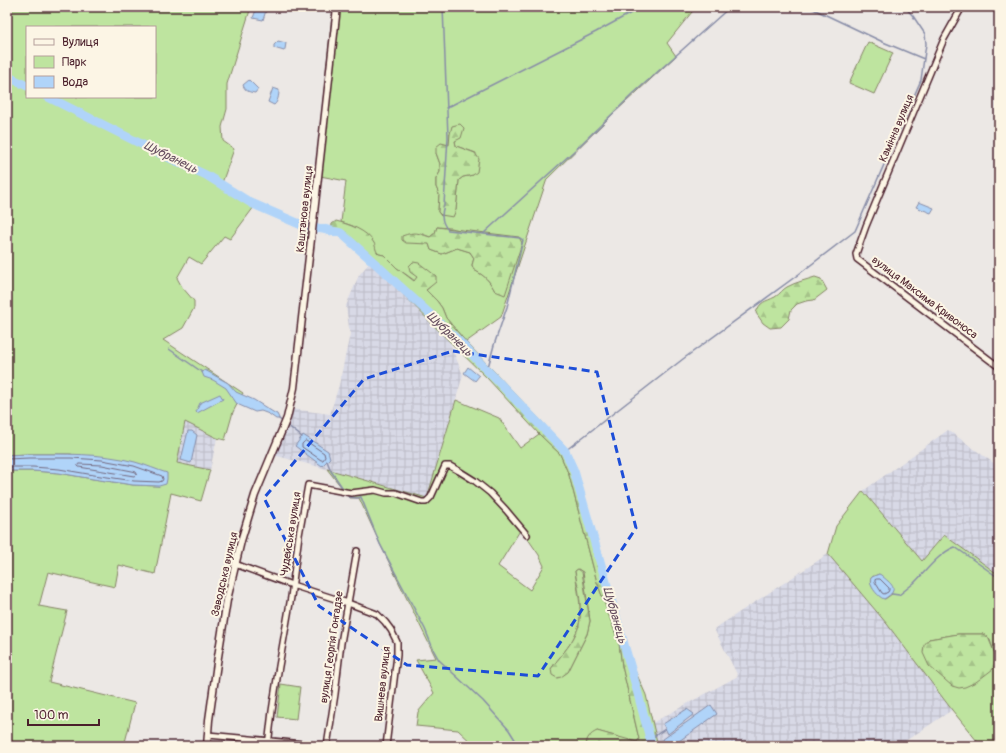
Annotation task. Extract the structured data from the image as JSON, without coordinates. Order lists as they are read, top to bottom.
{
  "streets": {
    "main road": ["Каштанова вулиця", "Заводська вулиця"],
    "street": [
      "Камінна вулиця",
      "вулиця Максима Кривоноса",
      "Чудейська вулиця",
      "вулиця Георгія Гонгадзе",
      "Вишнева вулиця"
    ]
  },
  "crossings": [
    ["Камінна вулиця", "вулиця Максима Кривоноса"],
    ["Каштанова вулиця", "Заводська вулиця"],
    ["Чудейська вулиця", "Вишнева вулиця"],
    ["Заводська вулиця", "Вишнева вулиця"],
    ["вулиця Георгія Гонгадзе", "Вишнева вулиця"]
  ],
  "water": ["Шубранець"],
  "legend": ["Вулиця", "Парк", "Вода"],
  "scale_bar": "100 m"
}
